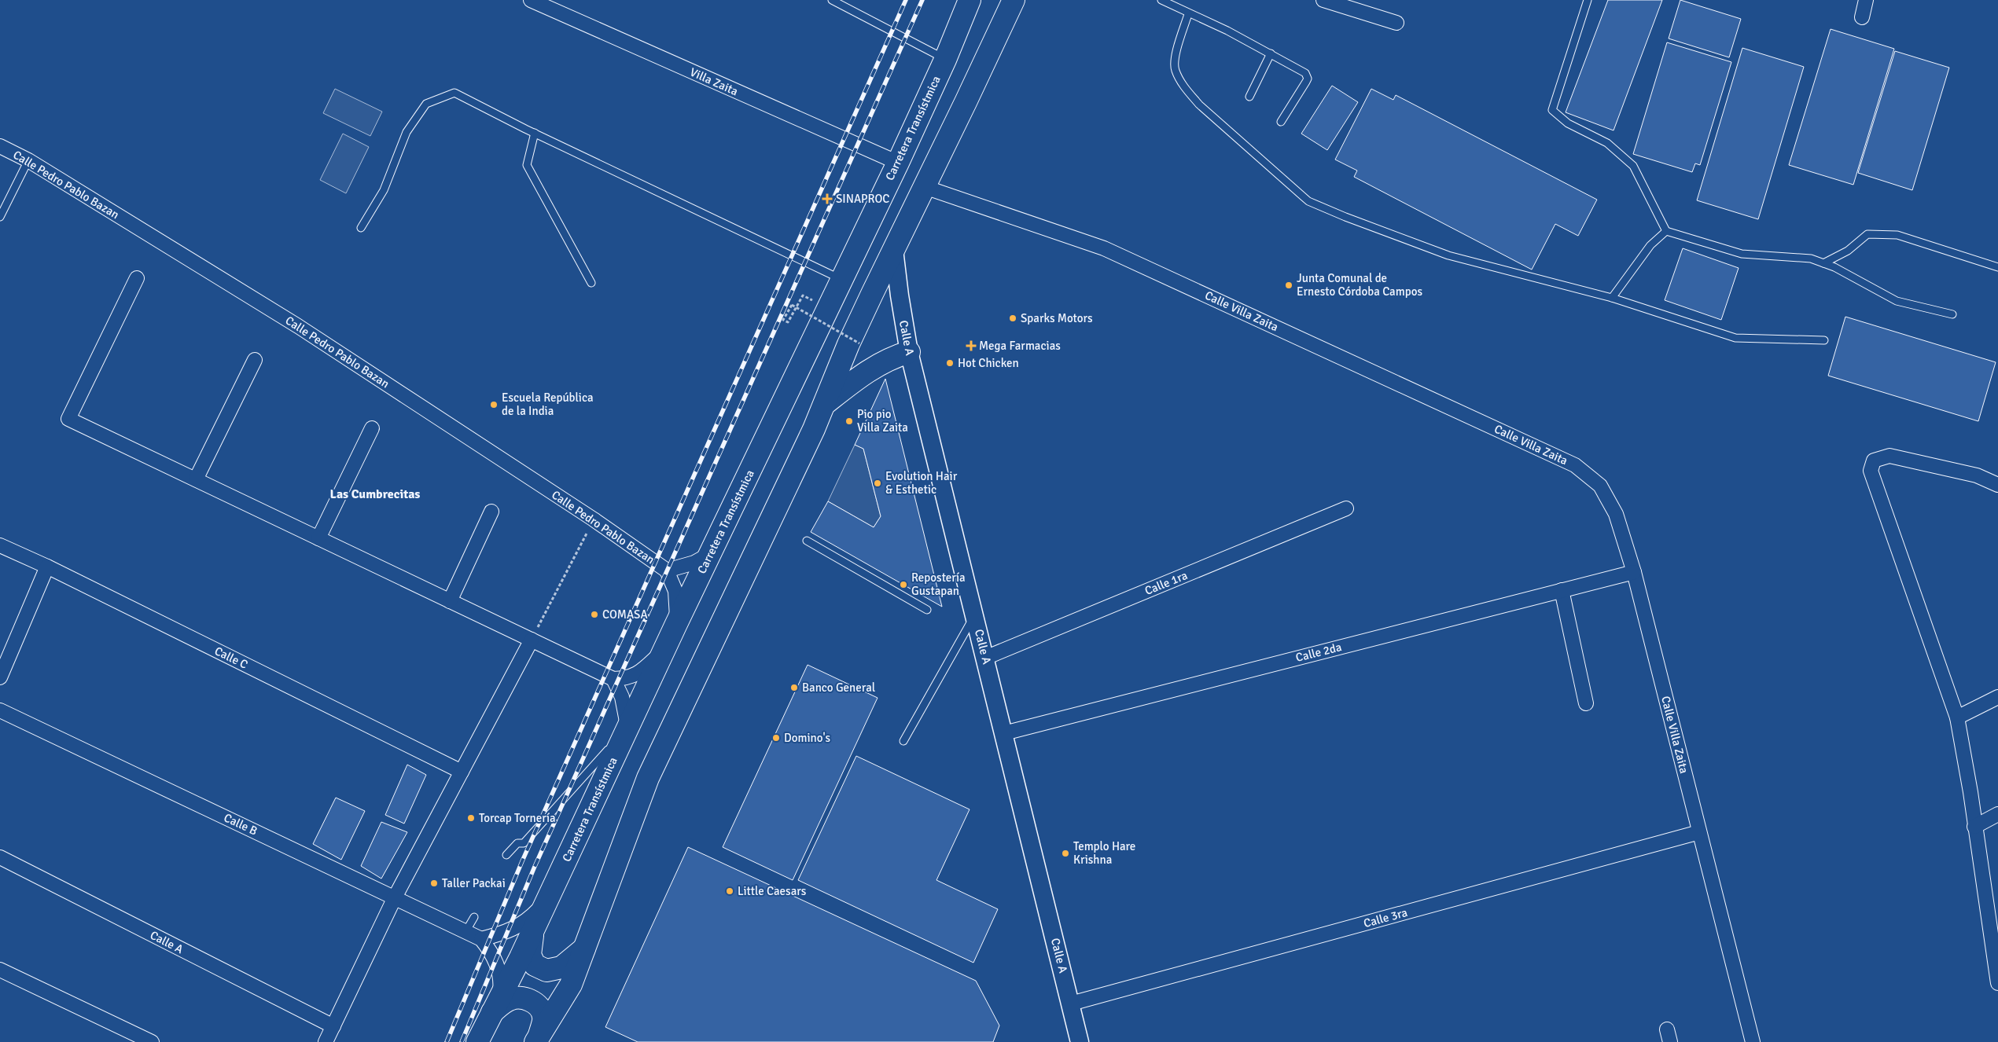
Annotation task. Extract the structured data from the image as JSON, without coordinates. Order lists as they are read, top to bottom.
{
  "streets": {
    "main road": ["Carretera Transístmica"],
    "street": [
      "Villa Zaita",
      "Calle Pedro Pablo Bazan",
      "Calle Villa Zaita",
      "Calle A",
      "Calle 1ra",
      "Calle 2da",
      "Calle C",
      "Calle B",
      "Calle 3ra"
    ]
  },
  "crossings": [
    ["Villa Zaita", "Carretera Transístmica"],
    ["Carretera Transístmica", "Calle Pedro Pablo Bazan"],
    ["Calle Villa Zaita", "Calle 2da"],
    ["Calle Villa Zaita", "Calle 3ra"],
    ["Calle A", "Calle 1ra"],
    ["Calle A", "Calle 2da"],
    ["Calle A", "Calle 3ra"]
  ],
  "districts": ["Las Cumbrecitas"],
  "places": {
    "health": ["SINAPROC", "Mega Farmacias"],
    "other": [
      "Junta Comunal de Ernesto Córdoba Campos",
      "Sparks Motors",
      "Hot Chicken",
      "Escuela República de la India",
      "Pio pio Villa Zaita",
      "Evolution Hair & Esthetic",
      "Repostería Gustapan",
      "COMASA",
      "Banco General",
      "Domino's",
      "Torcap Tornería",
      "Templo Hare Krishna",
      "Taller Packai",
      "Little Caesars"
    ]
  }
}
